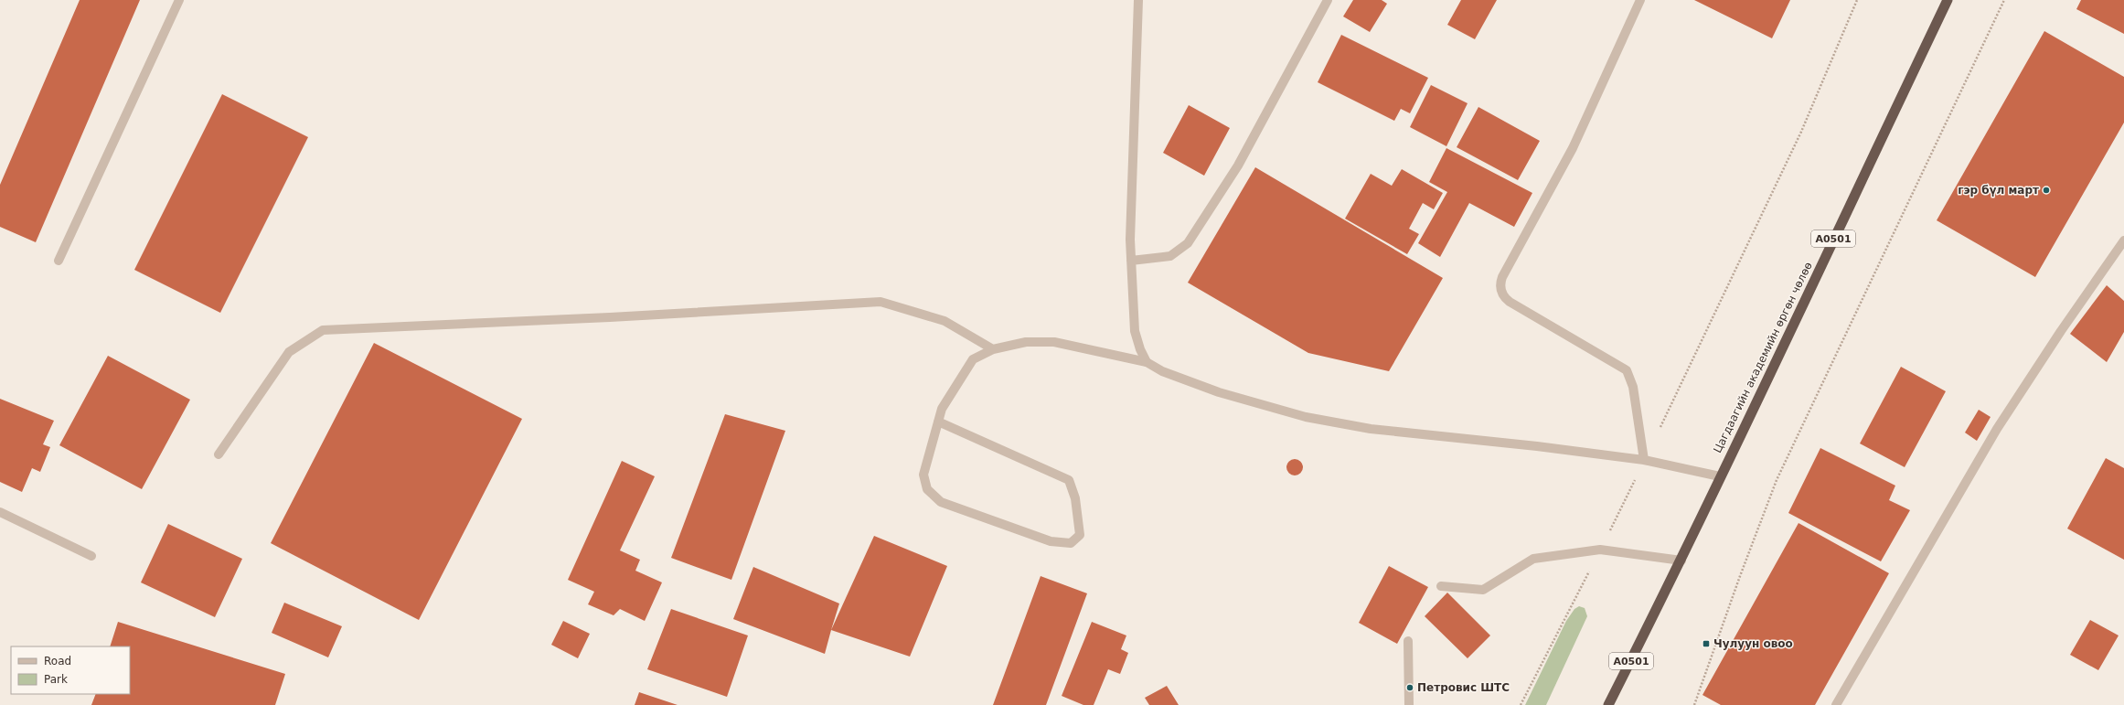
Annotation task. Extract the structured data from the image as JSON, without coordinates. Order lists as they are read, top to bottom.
{
  "streets": {
    "highway": ["A0501", "Цагдаагийн академийн өргөн чөлөө"]
  },
  "places": {
    "other": ["гэр бүл март", "Петровис ШТС"],
    "transit": ["Чулуун овоо"]
  },
  "legend": ["Road", "Park"]
}
